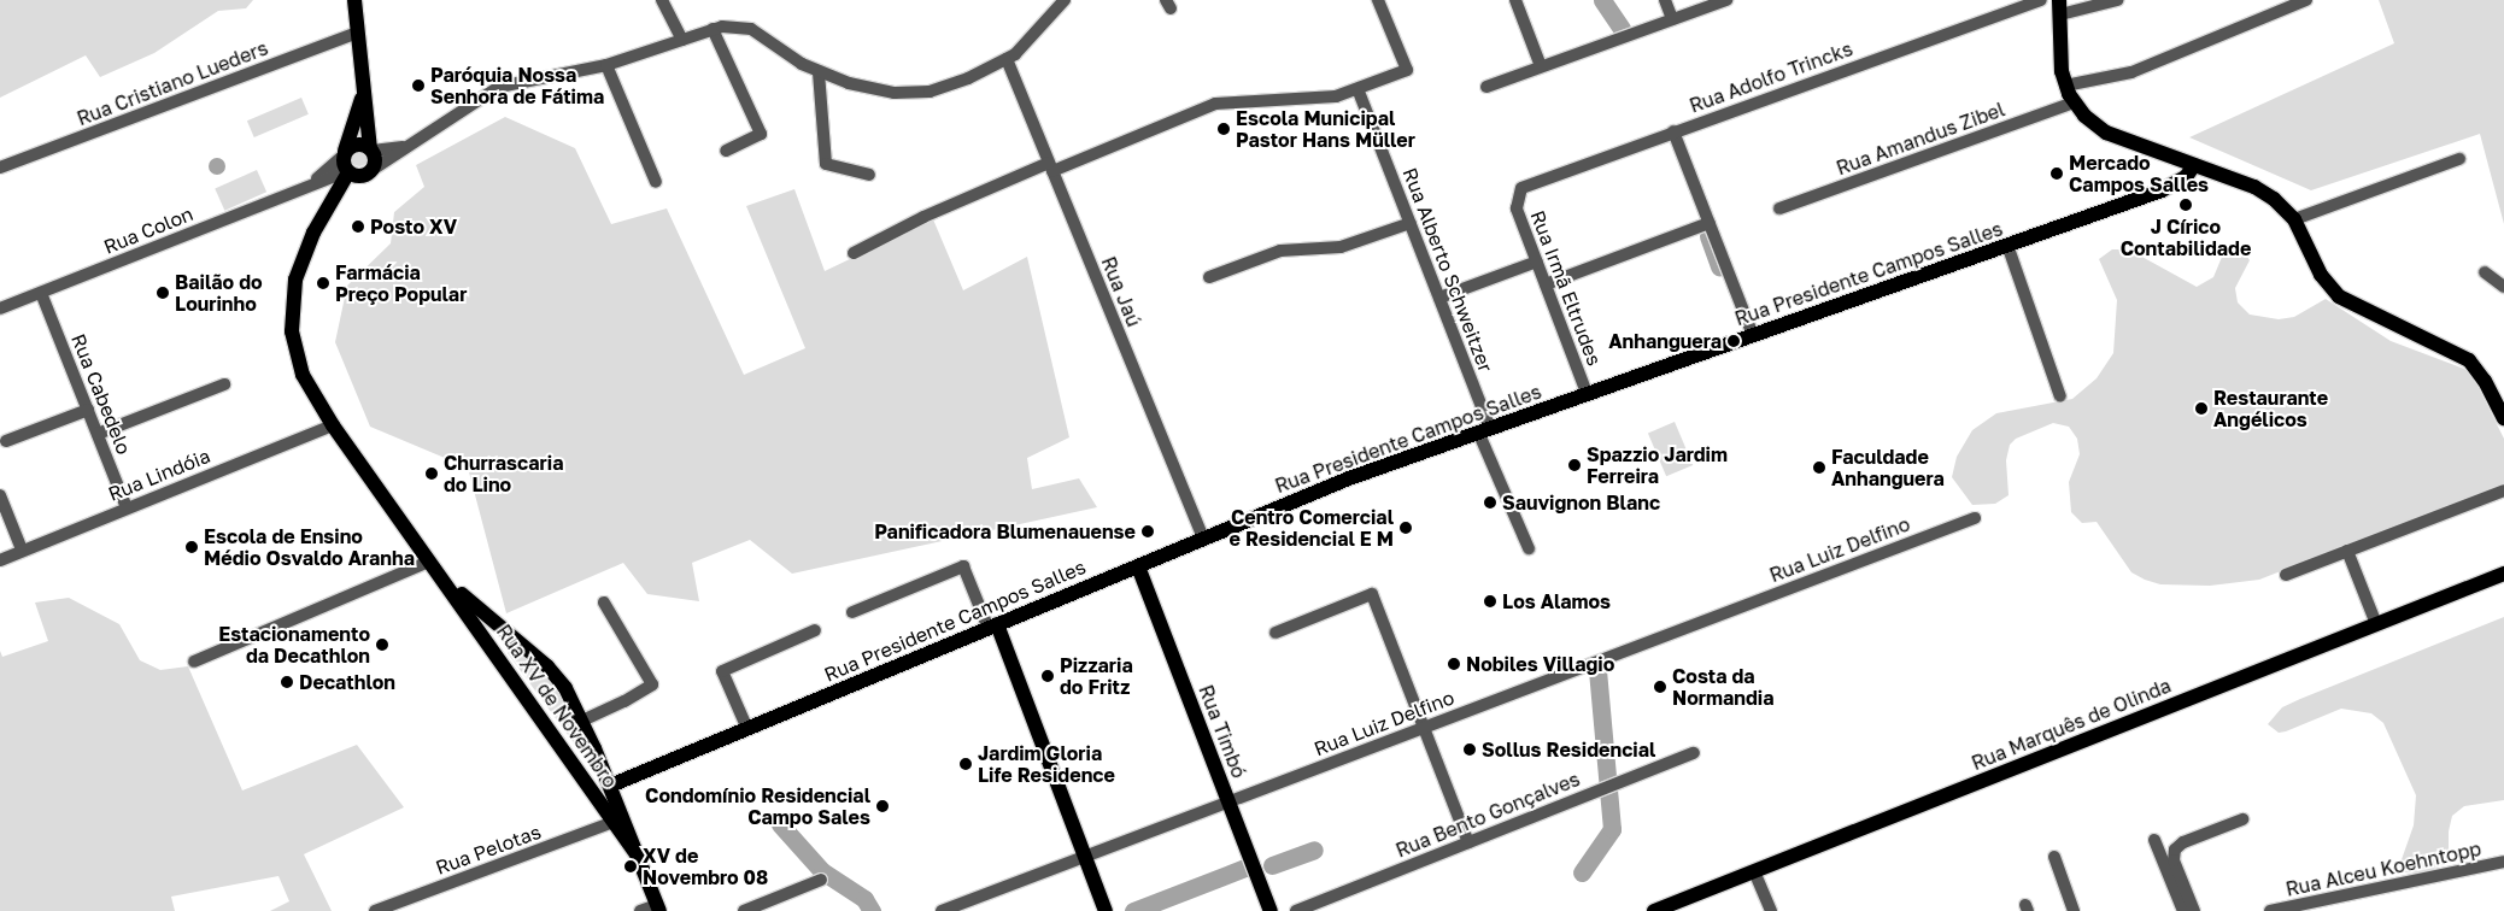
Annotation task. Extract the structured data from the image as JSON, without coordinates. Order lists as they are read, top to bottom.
{
  "streets": {
    "main road": [
      "Rua Presidente Campos Salles",
      "Rua XV de Novembro",
      "Rua Marquês de Olinda",
      "Rua Timbó"
    ],
    "street": [
      "Rua Adolfo Trincks",
      "Rua Cristiano Lueders",
      "Rua Amandus Zibel",
      "Rua Colon",
      "Rua Alberto Schweitzer",
      "Rua Irmã Eltrudes",
      "Rua Jaú",
      "Rua Cabedelo",
      "Rua Lindóia",
      "Rua Luiz Delfino",
      "Rua Bento Gonçalves",
      "Rua Pelotas",
      "Rua Alceu Koehntopp"
    ]
  },
  "crossings": [
    ["Rua Adolfo Trincks", "Rua Irmã Eltrudes"],
    ["Rua Cristiano Lueders", "Rua XV de Novembro"],
    ["Rua Colon", "Rua Cabedelo"],
    ["Rua Colon", "Rua XV de Novembro"],
    ["Rua Alberto Schweitzer", "Rua Presidente Campos Salles"],
    ["Rua Presidente Campos Salles", "Rua Irmã Eltrudes"],
    ["Rua Presidente Campos Salles", "Rua Jaú"],
    ["Rua Presidente Campos Salles", "Rua XV de Novembro"],
    ["Rua Presidente Campos Salles", "Rua Timbó"],
    ["Rua Cabedelo", "Rua Lindóia"],
    ["Rua Lindóia", "Rua XV de Novembro"],
    ["Rua Luiz Delfino", "Rua Timbó"],
    ["Rua XV de Novembro", "Rua Pelotas"]
  ],
  "places": [
    "Paróquia Nossa Senhora de Fátima",
    "Escola Municipal Pastor Hans Müller",
    "Mercado Campos Salles",
    "J Círico Contabilidade",
    "Posto XV",
    "Farmácia Preço Popular",
    "Bailão do Lourinho",
    "Anhanguera",
    "Restaurante Angélicos",
    "Spazzio Jardim Ferreira",
    "Faculdade Anhanguera",
    "Churrascaria do Lino",
    "Sauvignon Blanc",
    "Centro Comercial e Residencial E M",
    "Panificadora Blumenauense",
    "Escola de Ensino Médio Osvaldo Aranha",
    "Los Alamos",
    "Estacionamento da Decathlon",
    "Nobiles Villagio",
    "Pizzaria do Fritz",
    "Decathlon",
    "Costa da Normandia",
    "Sollus Residencial",
    "Jardim Gloria Life Residence",
    "Condomínio Residencial Campo Sales",
    "XV de Novembro 08"
  ]
}
